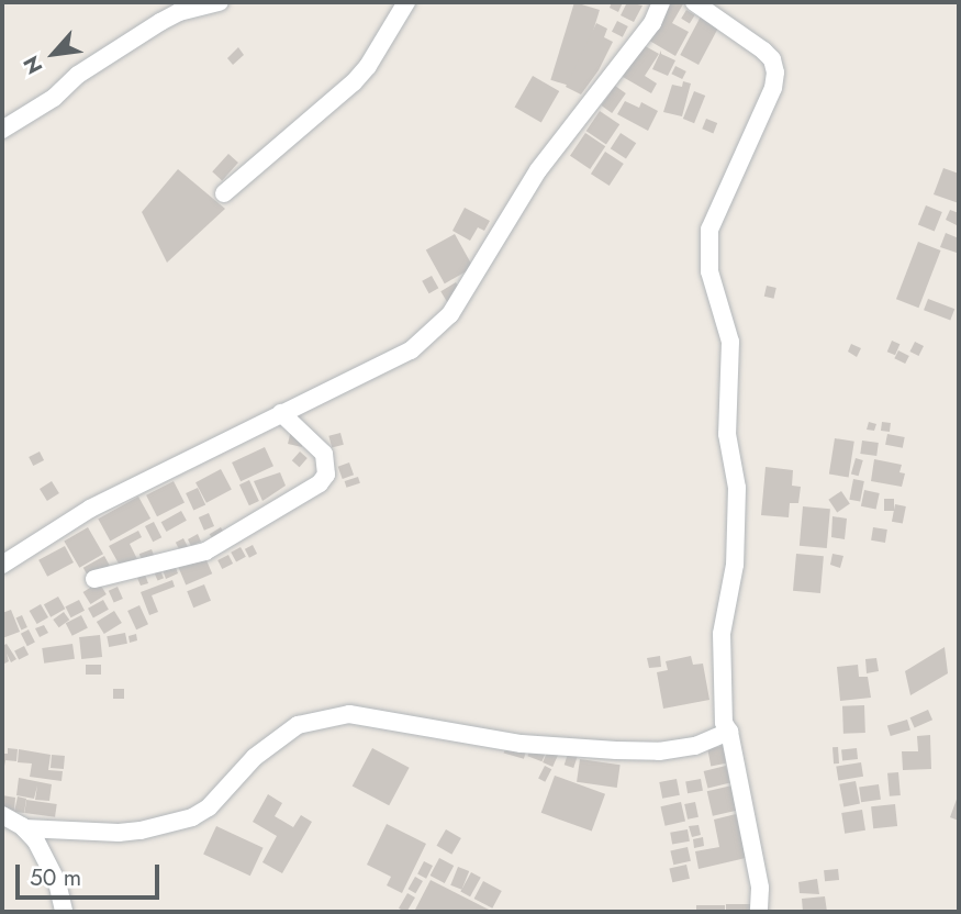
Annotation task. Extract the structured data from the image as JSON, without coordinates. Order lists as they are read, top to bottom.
{
  "scale_bar": "50 m",
  "north": "bottom left"
}
